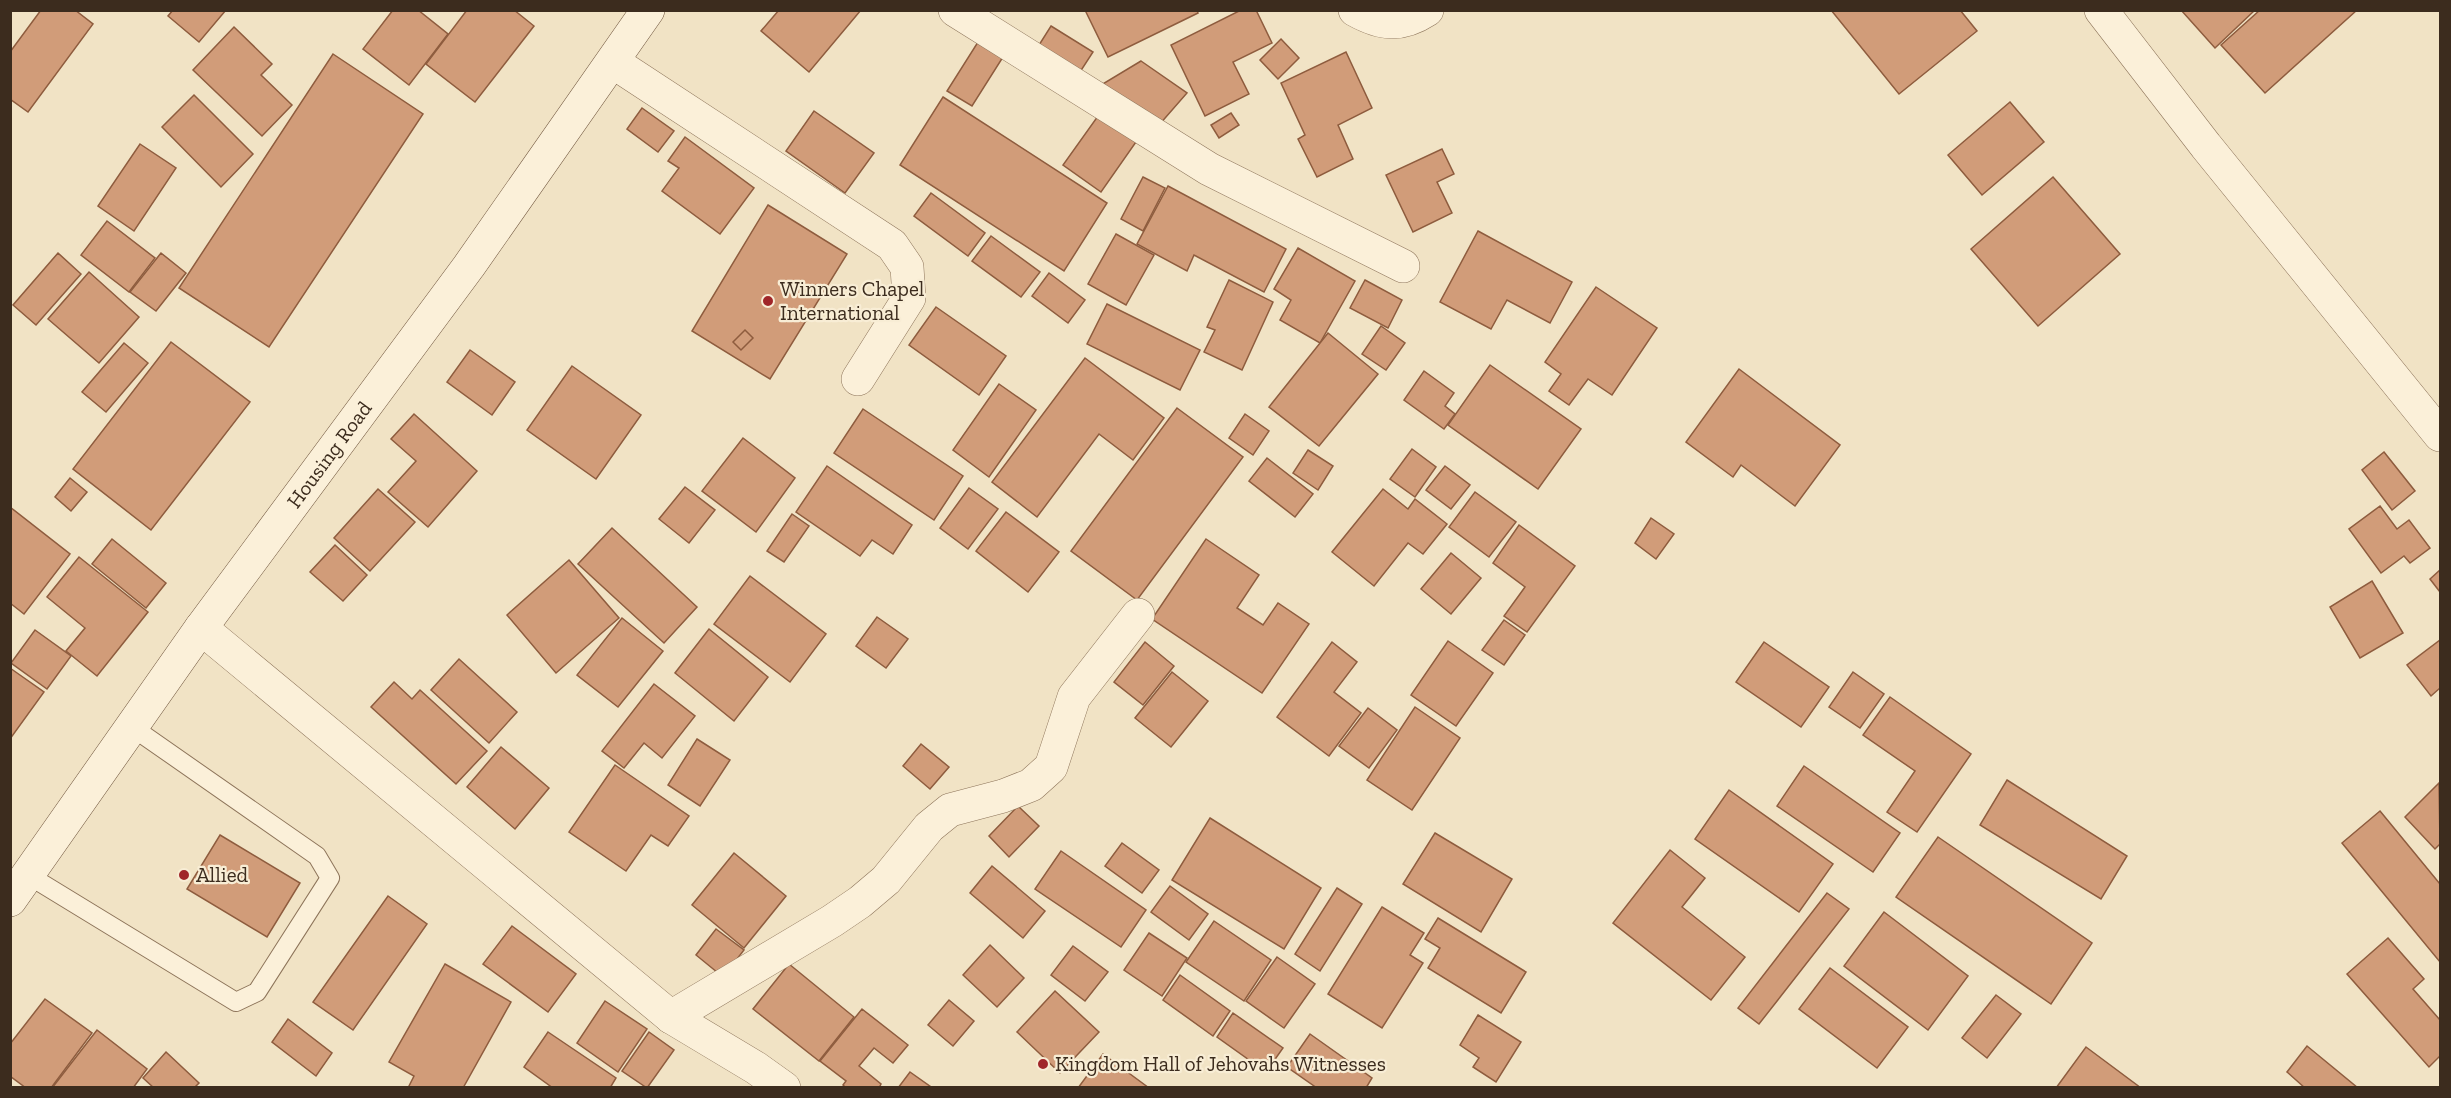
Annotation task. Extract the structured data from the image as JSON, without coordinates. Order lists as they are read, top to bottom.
{
  "streets": {
    "street": ["Housing Road"]
  },
  "places": ["Winners Chapel International", "Allied", "Kingdom Hall of Jehovahs Witnesses"]
}
